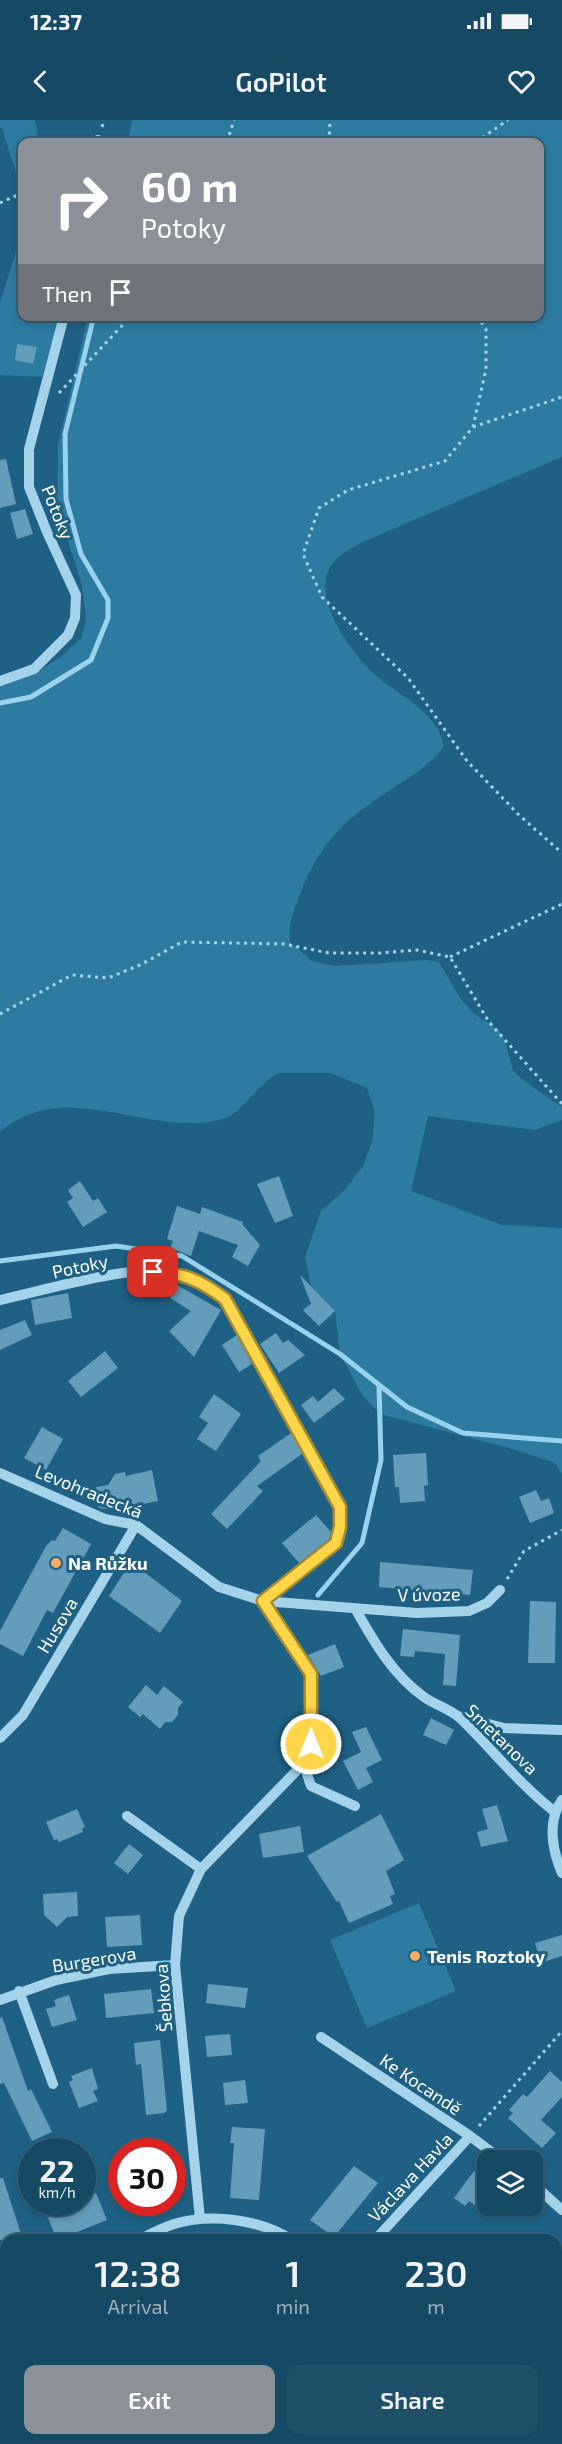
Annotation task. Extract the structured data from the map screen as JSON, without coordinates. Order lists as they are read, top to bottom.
{
  "streets": {
    "street": [
      "Potoky",
      "Levohradecká",
      "V úvoze",
      "Husova",
      "Smetanova",
      "Burgerova",
      "Šebkova",
      "Ke Kocandě",
      "Václava Havla"
    ]
  },
  "crossings": [
    ["Potoky", "Levohradecká"],
    ["Potoky", "V úvoze"],
    ["Levohradecká", "V úvoze"],
    ["Levohradecká", "Husova"],
    ["V úvoze", "Smetanova"],
    ["Burgerova", "Šebkova"],
    ["Ke Kocandě", "Václava Havla"]
  ],
  "places": ["Na Růžku", "Tenis Roztoky"],
  "page": {
    "status": "12:37",
    "header": "GoPilot",
    "turn": ["60 m", "Potoky"],
    "then": "Then",
    "speed": "22 km/h",
    "limit": "30",
    "eta": [
      "12:38",
      "Arrival",
      "1",
      "min",
      "230",
      "m"
    ],
    "buttons": ["Exit", "Share"]
  }
}
